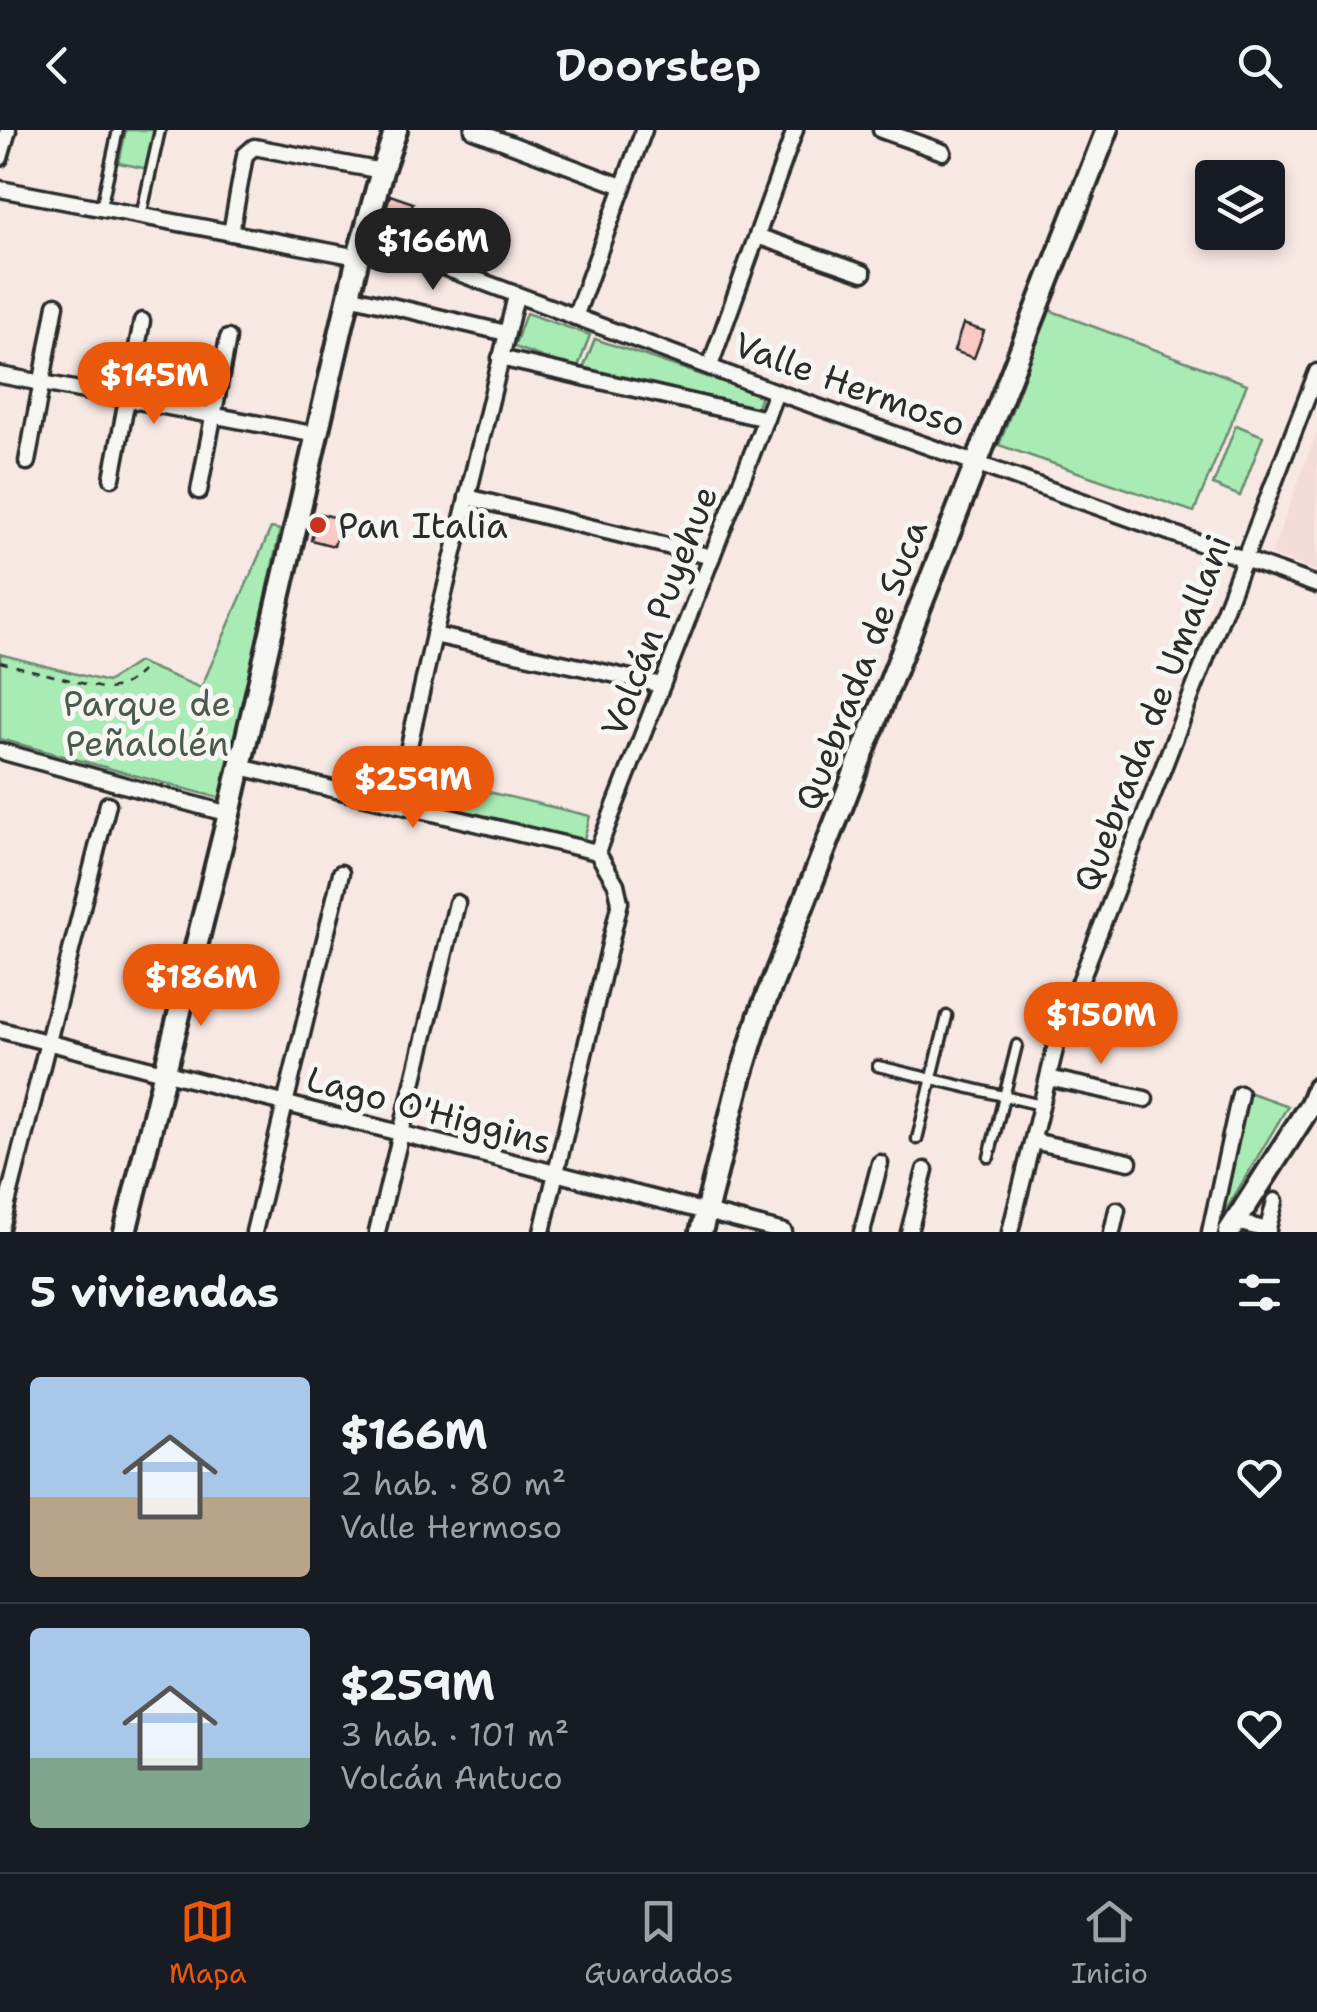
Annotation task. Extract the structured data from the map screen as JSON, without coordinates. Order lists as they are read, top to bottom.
{
  "streets": {
    "street": [
      "Valle Hermoso",
      "Volcán Puyehue",
      "Quebrada de Suca",
      "Quebrada de Umallani",
      "Lago O'Higgins"
    ]
  },
  "crossings": [
    ["Valle Hermoso", "Volcán Puyehue"],
    ["Valle Hermoso", "Quebrada de Suca"],
    ["Valle Hermoso", "Quebrada de Umallani"],
    ["Quebrada de Suca", "Lago O'Higgins"]
  ],
  "parks": ["Parque de Peñalolén"],
  "places": ["Pan Italia"],
  "page": {
    "header": "Doorstep",
    "price": [
      "$166M",
      "$145M",
      "$259M",
      "$186M",
      "$150M"
    ],
    "heading": "5 viviendas",
    "list": [
      {
        "name": "$166M",
        "note": "2 hab. · 80 m² · Valle Hermoso"
      },
      {
        "name": "$259M",
        "note": "3 hab. · 101 m² · Volcán Antuco"
      }
    ],
    "tabs": ["Mapa", "Guardados", "Inicio"]
  }
}
